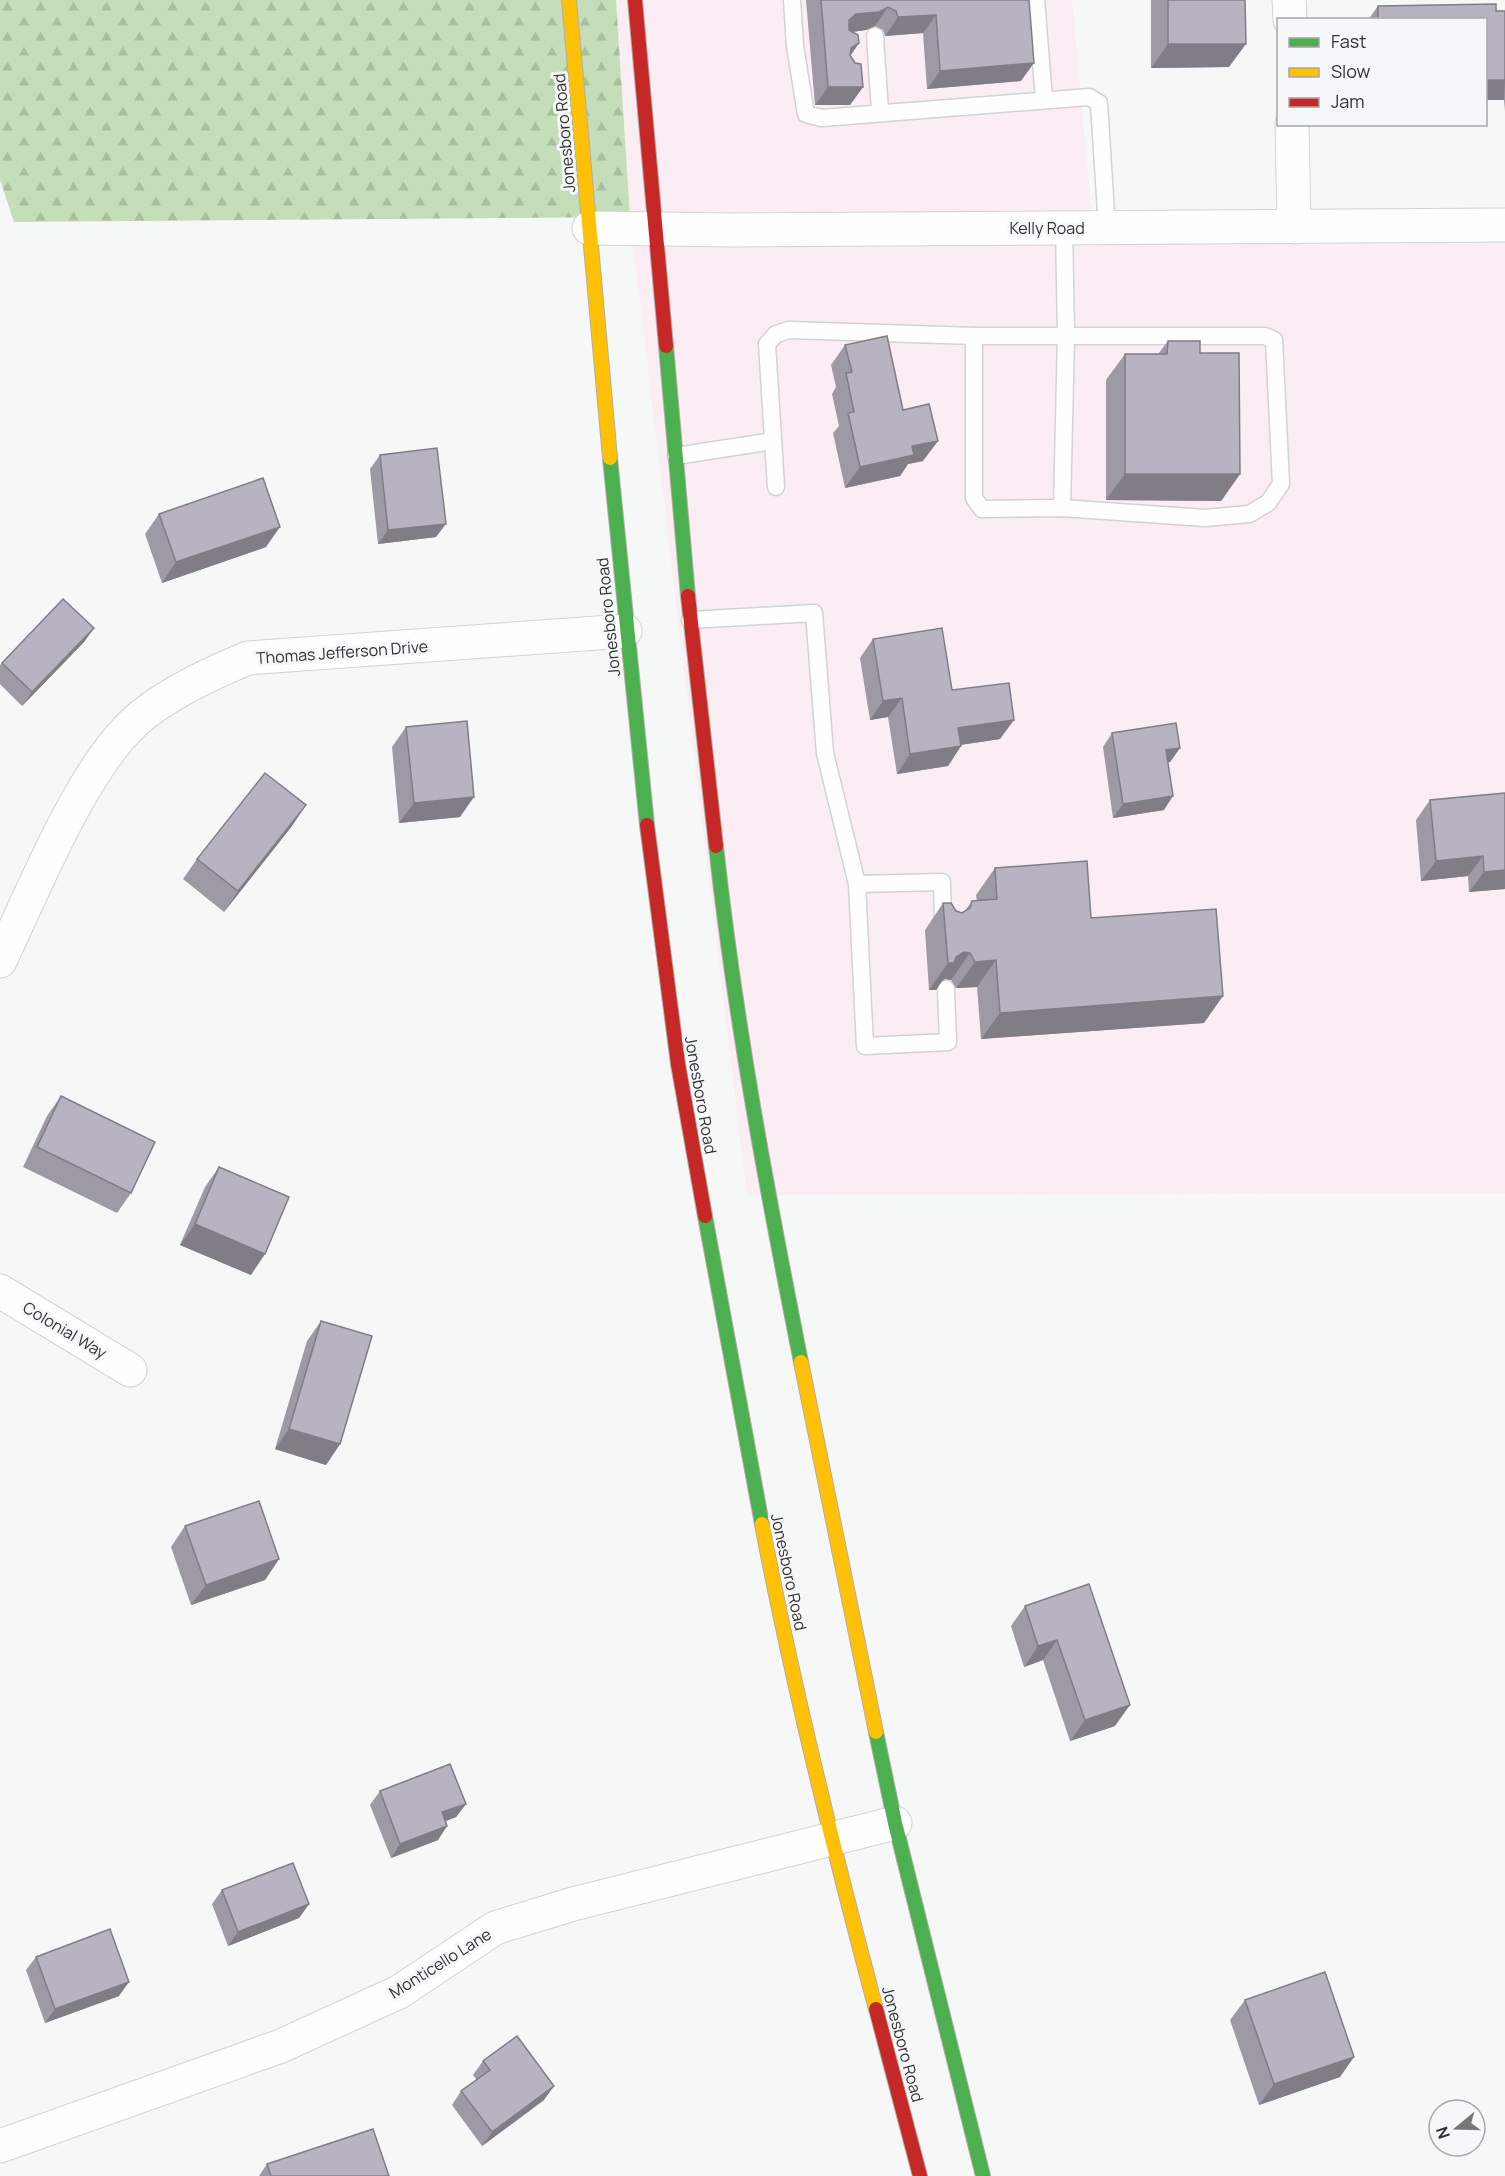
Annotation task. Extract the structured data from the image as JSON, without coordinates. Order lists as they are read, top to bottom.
{
  "streets": {
    "main road": ["Jonesboro Road"],
    "street": [
      "Kelly Road",
      "Thomas Jefferson Drive",
      "Colonial Way",
      "Monticello Lane"
    ]
  },
  "crossings": [
    ["Jonesboro Road", "Kelly Road"],
    ["Jonesboro Road", "Thomas Jefferson Drive"],
    ["Jonesboro Road", "Monticello Lane"]
  ],
  "legend": ["Fast", "Slow", "Jam"],
  "north": "left"
}
